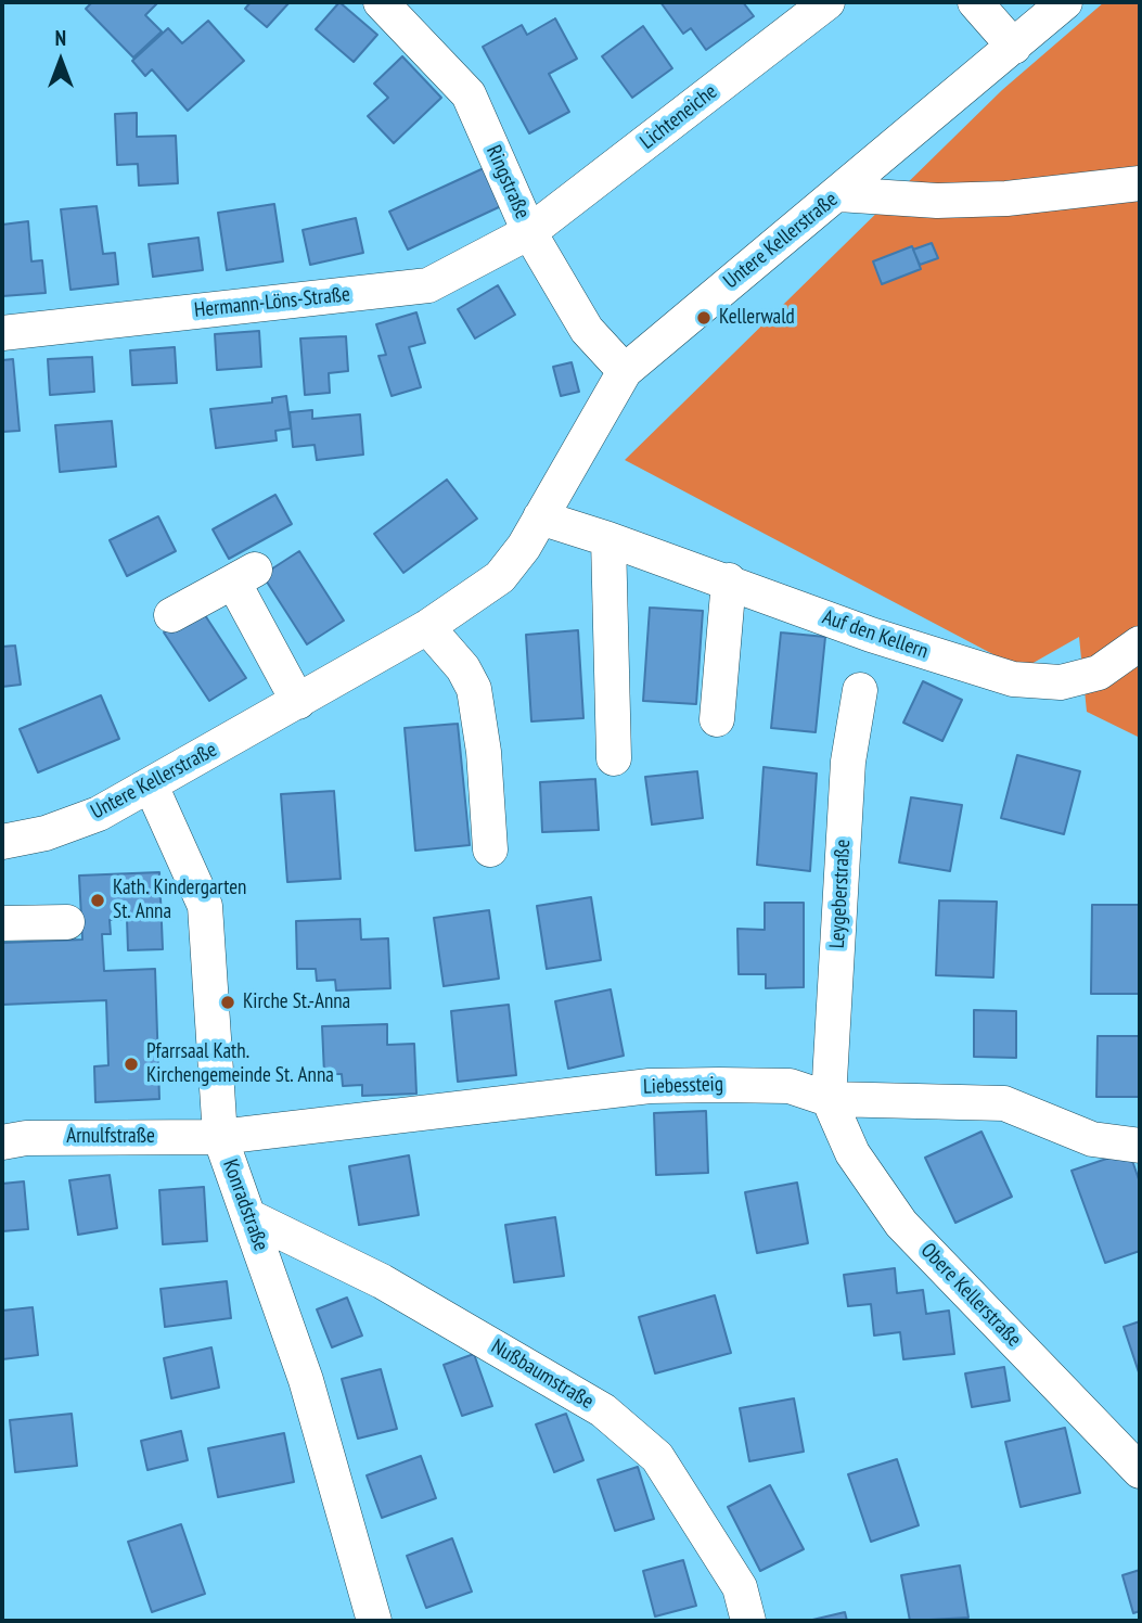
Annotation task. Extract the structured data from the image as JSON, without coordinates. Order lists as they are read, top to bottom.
{
  "streets": {
    "street": [
      "Lichteneiche",
      "Ringstraße",
      "Untere Kellerstraße",
      "Hermann-Löns-Straße",
      "Auf den Kellern",
      "Leygeberstraße",
      "Liebessteig",
      "Arnulfstraße",
      "Konradstraße",
      "Obere Kellerstraße",
      "Nußbaumstraße"
    ]
  },
  "crossings": [
    ["Lichteneiche", "Ringstraße"],
    ["Lichteneiche", "Hermann-Löns-Straße"],
    ["Ringstraße", "Untere Kellerstraße"],
    ["Ringstraße", "Hermann-Löns-Straße"],
    ["Untere Kellerstraße", "Konradstraße"],
    ["Leygeberstraße", "Liebessteig"],
    ["Leygeberstraße", "Obere Kellerstraße"],
    ["Liebessteig", "Arnulfstraße"],
    ["Liebessteig", "Konradstraße"],
    ["Liebessteig", "Obere Kellerstraße"],
    ["Arnulfstraße", "Konradstraße"],
    ["Konradstraße", "Nußbaumstraße"]
  ],
  "places": [
    "Kellerwald",
    "Kath. Kindergarten St. Anna",
    "Kirche St.-Anna",
    "Pfarrsaal Kath. Kirchengemeinde St. Anna"
  ],
  "north": "top"
}
